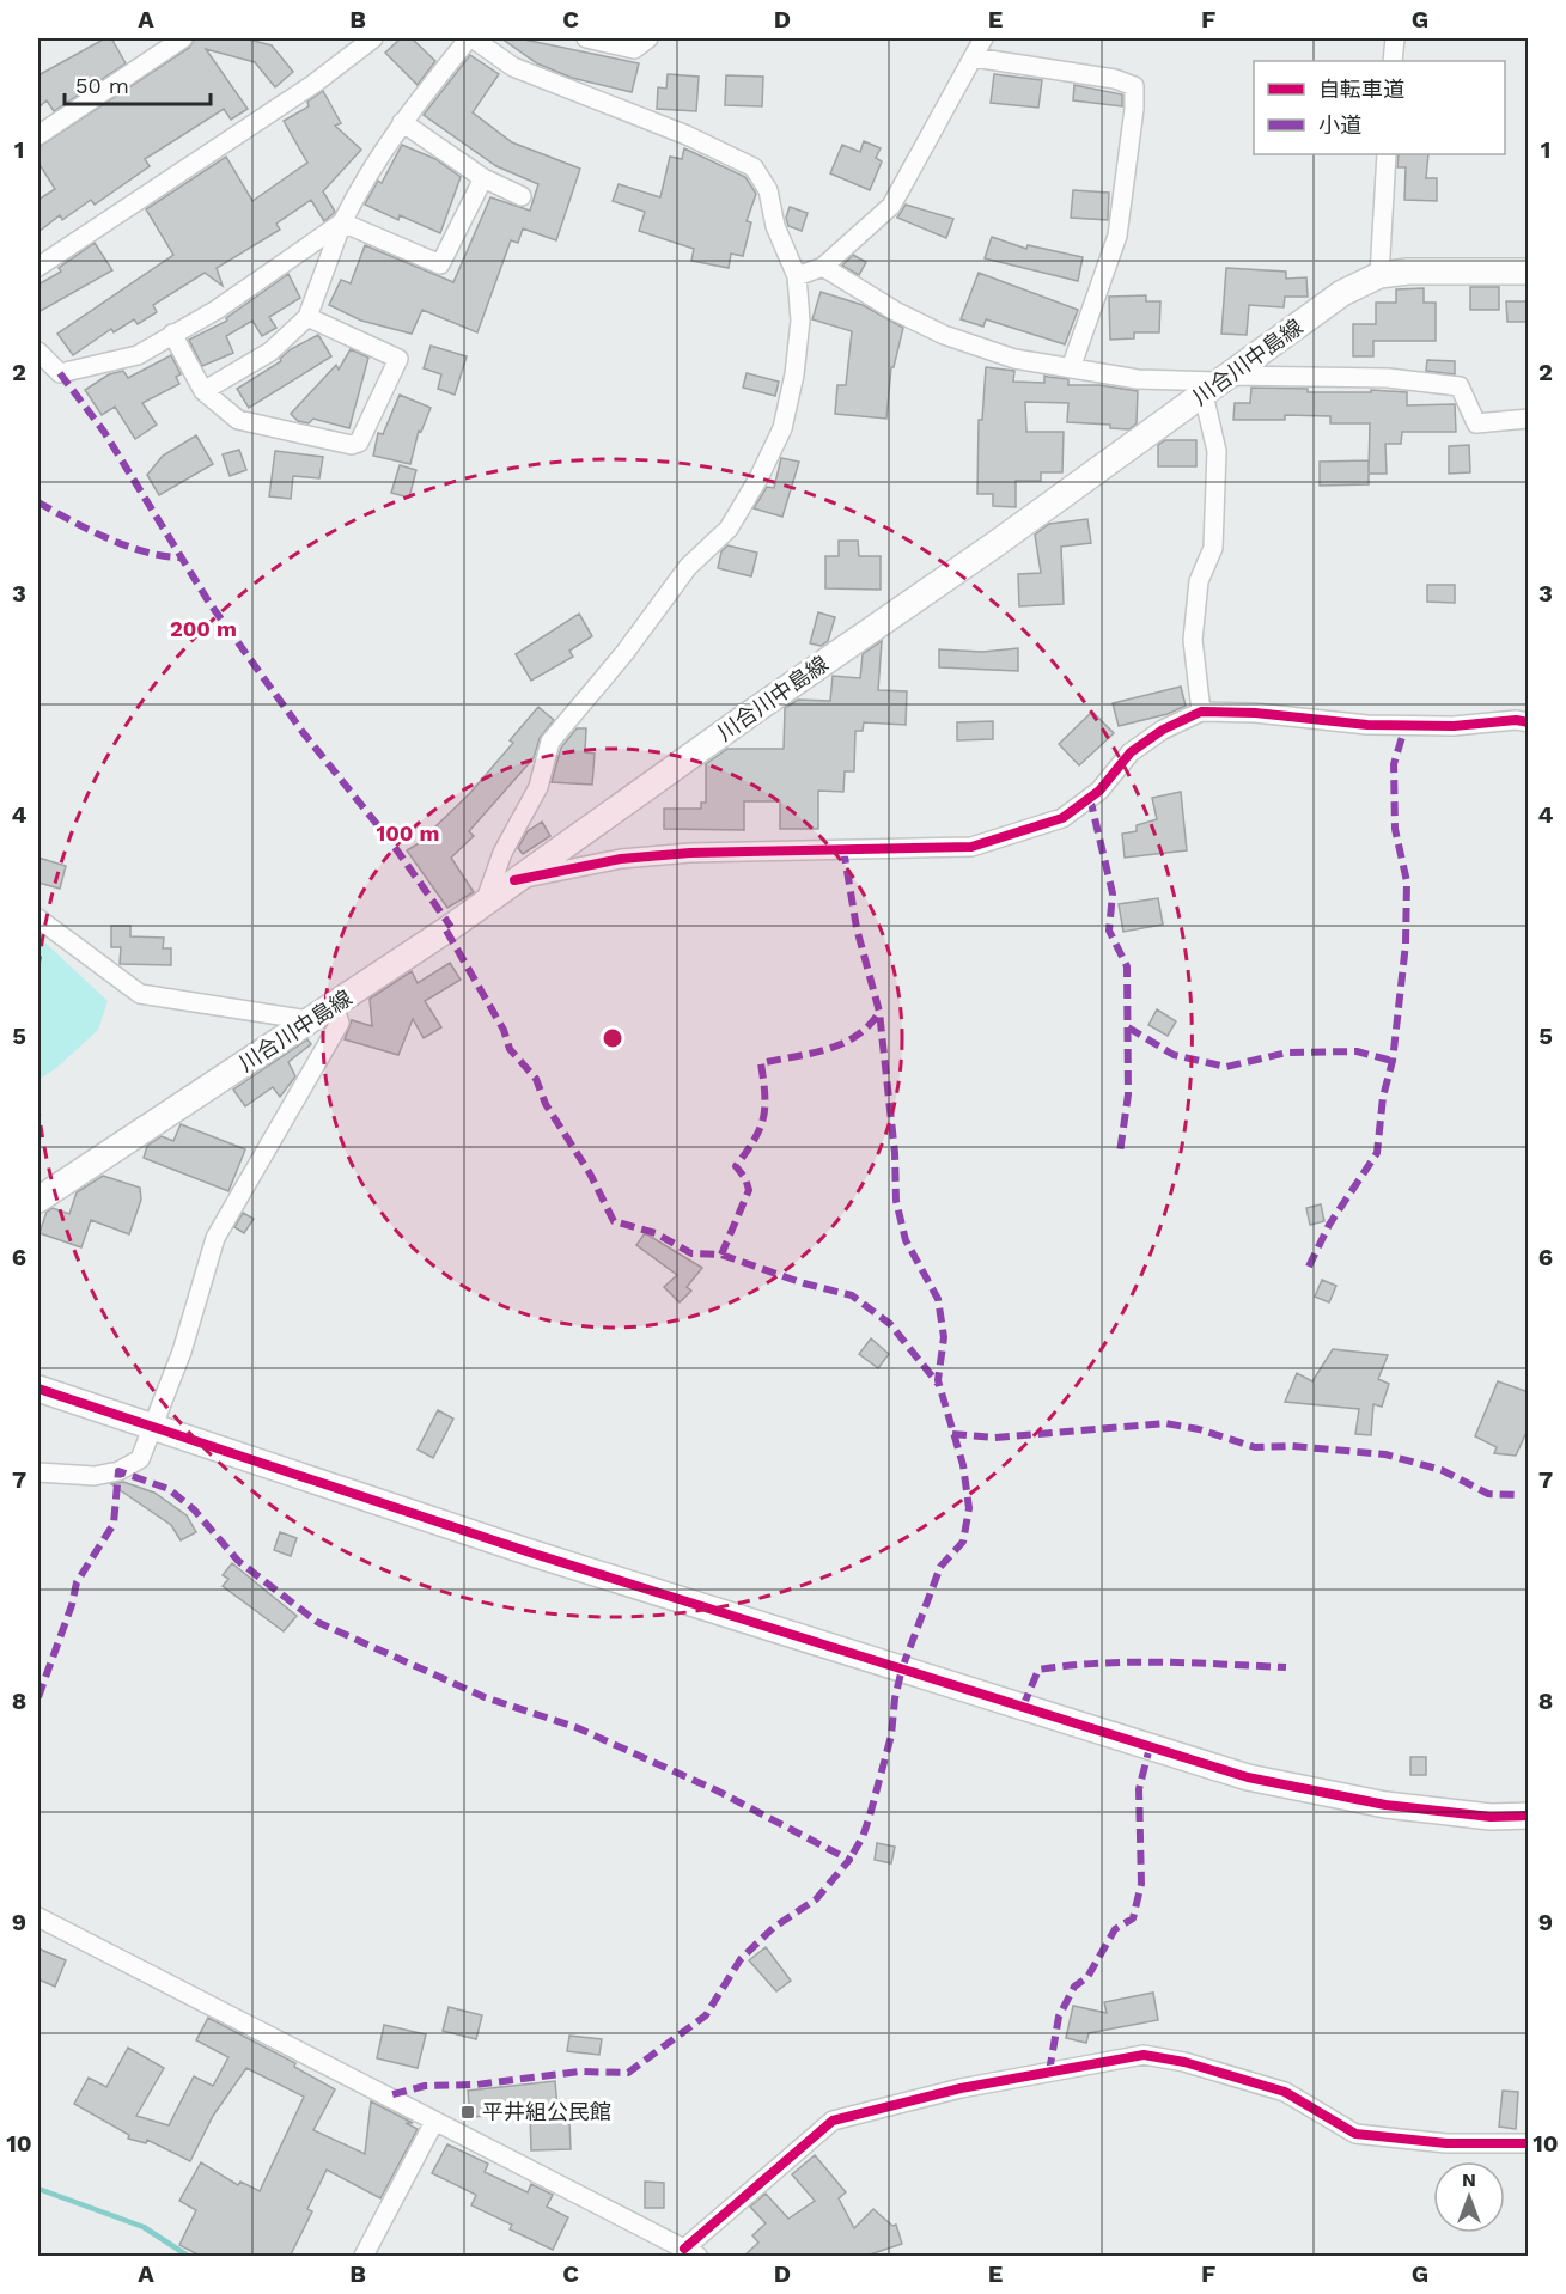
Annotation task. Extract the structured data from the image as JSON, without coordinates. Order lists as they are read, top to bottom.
{
  "streets": {
    "main road": ["川合川中島線"]
  },
  "places": {
    "transit": ["平井組公民館"]
  },
  "legend": ["自転車道", "小道"],
  "scale_bar": "50 m",
  "north": "top",
  "grid": {
    "columns": [
      "A",
      "B",
      "C",
      "D",
      "E",
      "F",
      "G"
    ],
    "rows": [
      "1",
      "2",
      "3",
      "4",
      "5",
      "6",
      "7",
      "8",
      "9",
      "10"
    ]
  },
  "rings": ["200 m", "100 m"]
}
